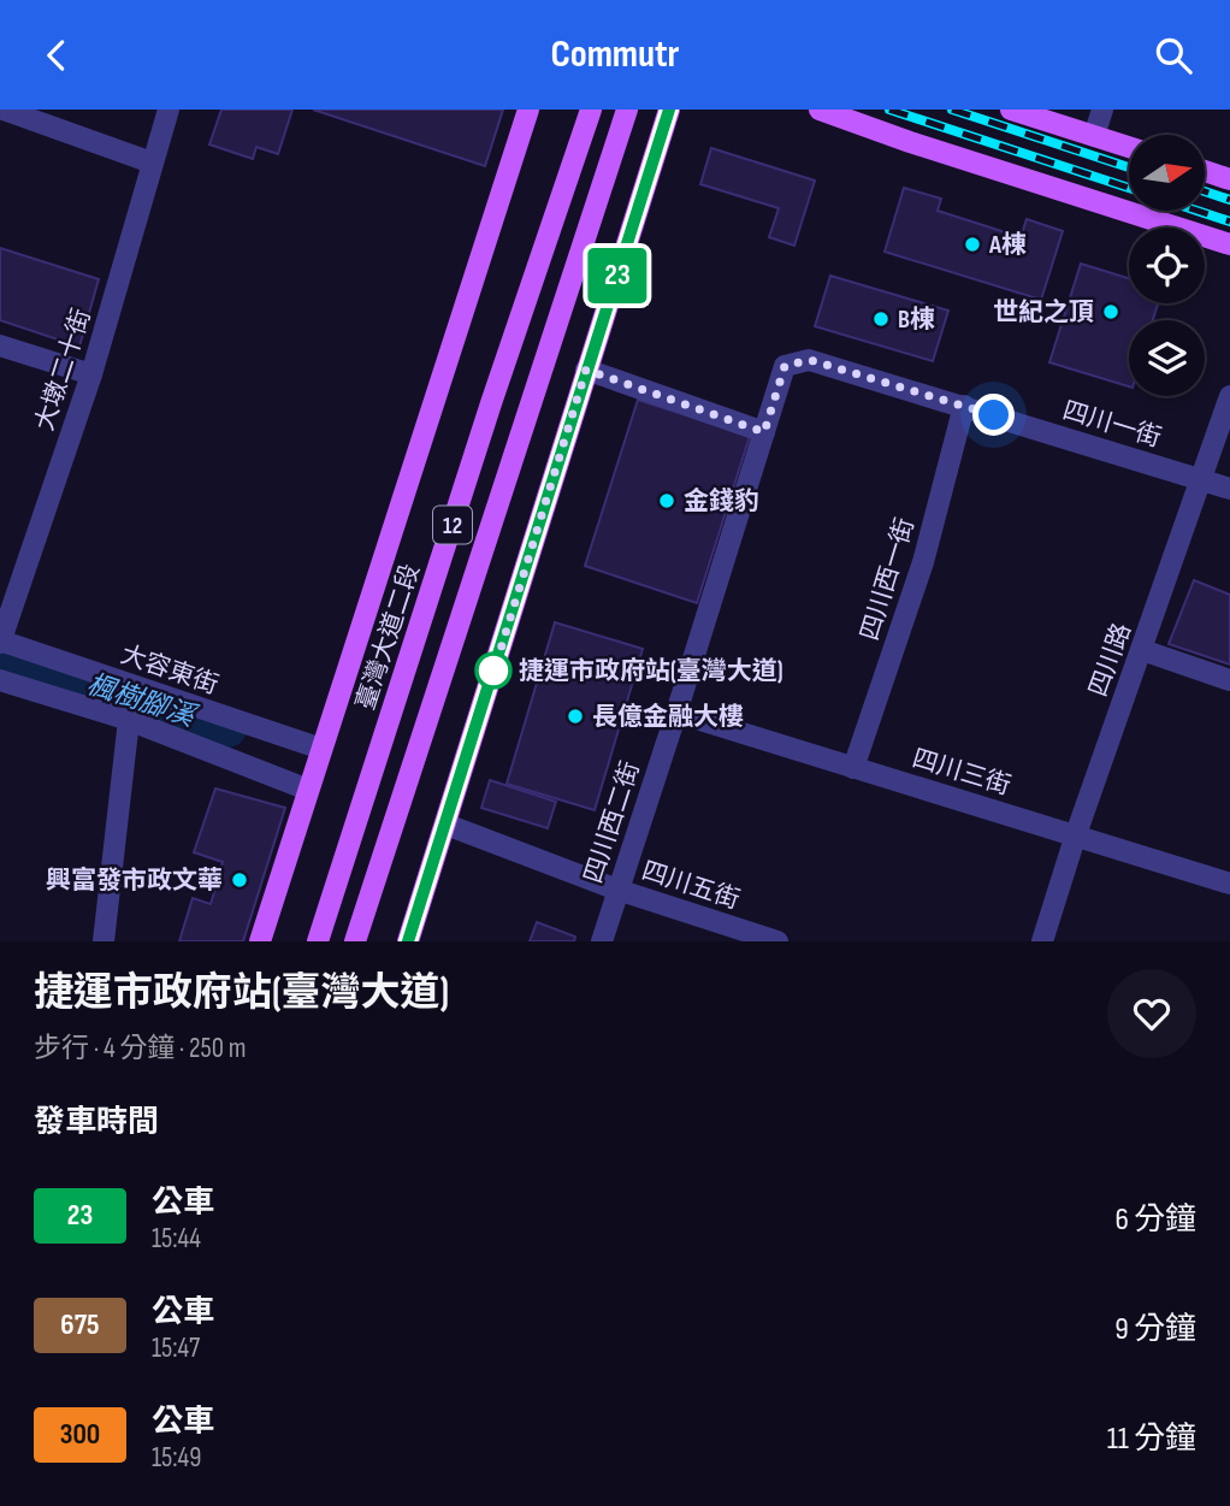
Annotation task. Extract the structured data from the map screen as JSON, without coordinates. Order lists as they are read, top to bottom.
{
  "streets": {
    "main road": ["12", "臺灣大道二段"],
    "street": [
      "大墩二十街",
      "四川一街",
      "四川西一街",
      "四川路",
      "大容東街",
      "四川三街",
      "四川西二街",
      "四川五街"
    ]
  },
  "crossings": [
    ["大墩二十街", "大容東街"],
    ["四川一街", "四川西一街"],
    ["四川一街", "四川路"],
    ["四川一街", "四川西二街"],
    ["四川西一街", "四川三街"],
    ["臺灣大道二段", "大容東街"],
    ["四川路", "四川三街"],
    ["四川三街", "四川西二街"],
    ["四川西二街", "四川五街"]
  ],
  "water": ["楓樹腳溪"],
  "places": [
    "A棟",
    "世紀之頂",
    "B棟",
    "金錢豹",
    "捷運市政府站(臺灣大道)",
    "長億金融大樓",
    "興富發市政文華"
  ],
  "lines": ["bus line 23"],
  "north": "right",
  "page": {
    "header": "Commutr",
    "on_map": "23",
    "heading": [
      ["捷運市政府站(臺灣大道)", "步行 · 4 分鐘 · 250 m"],
      "發車時間"
    ],
    "list": [
      {
        "mark": "23",
        "name": "公車",
        "note": "15:44",
        "value": "6 分鐘"
      },
      {
        "mark": "675",
        "name": "公車",
        "note": "15:47",
        "value": "9 分鐘"
      },
      {
        "mark": "300",
        "name": "公車",
        "note": "15:49",
        "value": "11 分鐘"
      }
    ]
  }
}
